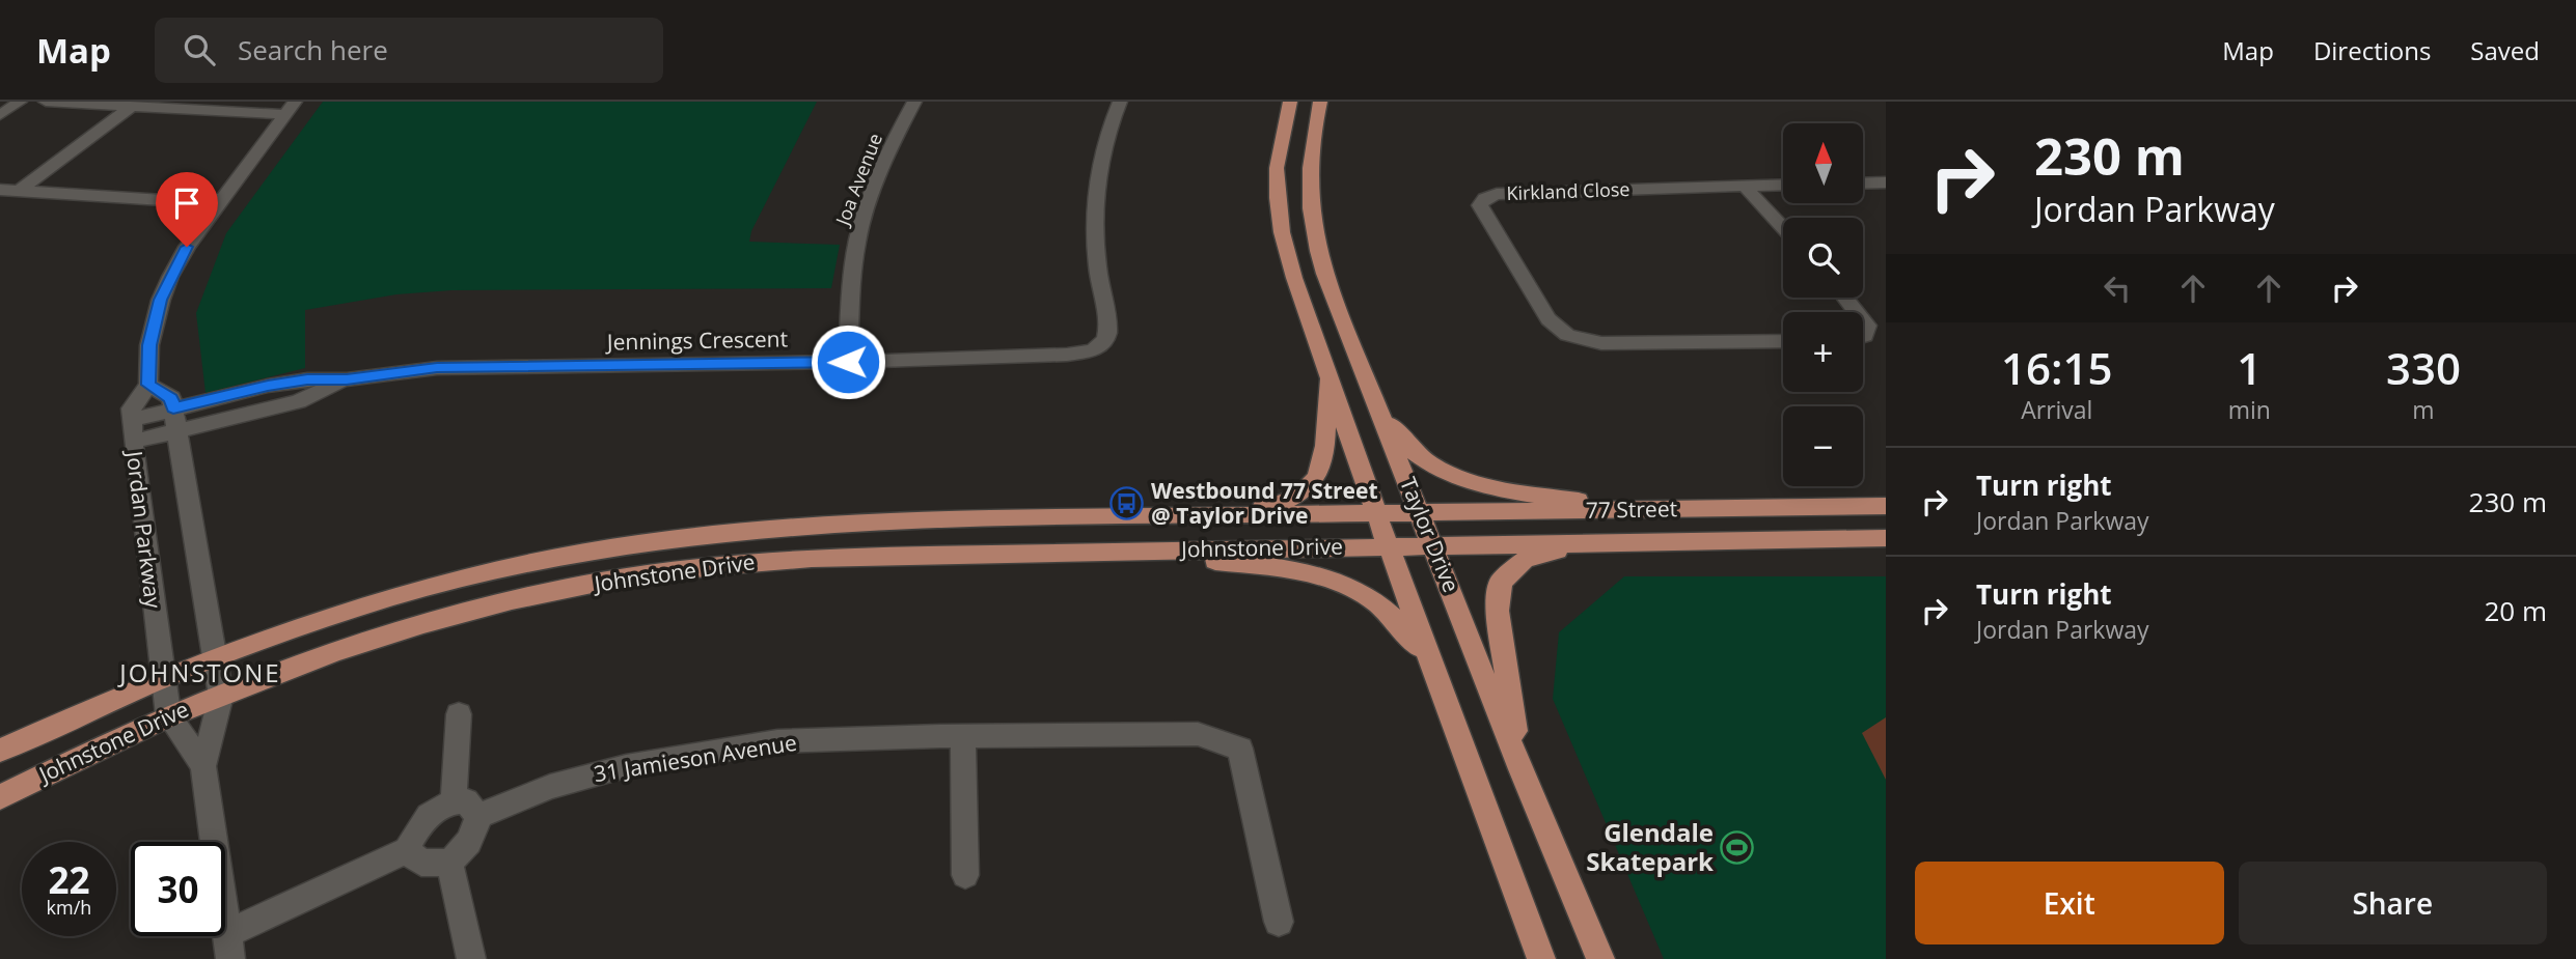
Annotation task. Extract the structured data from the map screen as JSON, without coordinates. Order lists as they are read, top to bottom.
{
  "streets": {
    "main road": ["77 Street", "Taylor Drive", "Johnstone Drive"],
    "street": [
      "Joa Avenue",
      "Kirkland Close",
      "Jennings Crescent",
      "Jordan Parkway",
      "31 Jamieson Avenue"
    ]
  },
  "crossings": [
    ["Joa Avenue", "Jennings Crescent"],
    ["Jennings Crescent", "Jordan Parkway"],
    ["77 Street", "Taylor Drive"],
    ["77 Street", "Johnstone Drive"],
    ["Jordan Parkway", "Johnstone Drive"],
    ["Taylor Drive", "Johnstone Drive"]
  ],
  "districts": ["JOHNSTONE"],
  "places": {
    "bus stop": ["Westbound 77 Street @ Taylor Drive"],
    "sports": ["Glendale Skatepark"]
  },
  "north": "top",
  "page": {
    "header": "Map",
    "search": "Search here",
    "nav": ["Map", "Directions", "Saved"],
    "turn": ["230 m", "Jordan Parkway"],
    "map_buttons": ["+", "−"],
    "eta": [
      "16:15",
      "Arrival",
      "1",
      "min",
      "330",
      "m"
    ],
    "list": [
      {
        "name": "Turn right",
        "note": "Jordan Parkway",
        "value": "230 m"
      },
      {
        "name": "Turn right",
        "note": "Jordan Parkway",
        "value": "20 m"
      }
    ],
    "speed": "22 km/h",
    "limit": "30",
    "buttons": ["Exit", "Share"]
  }
}
